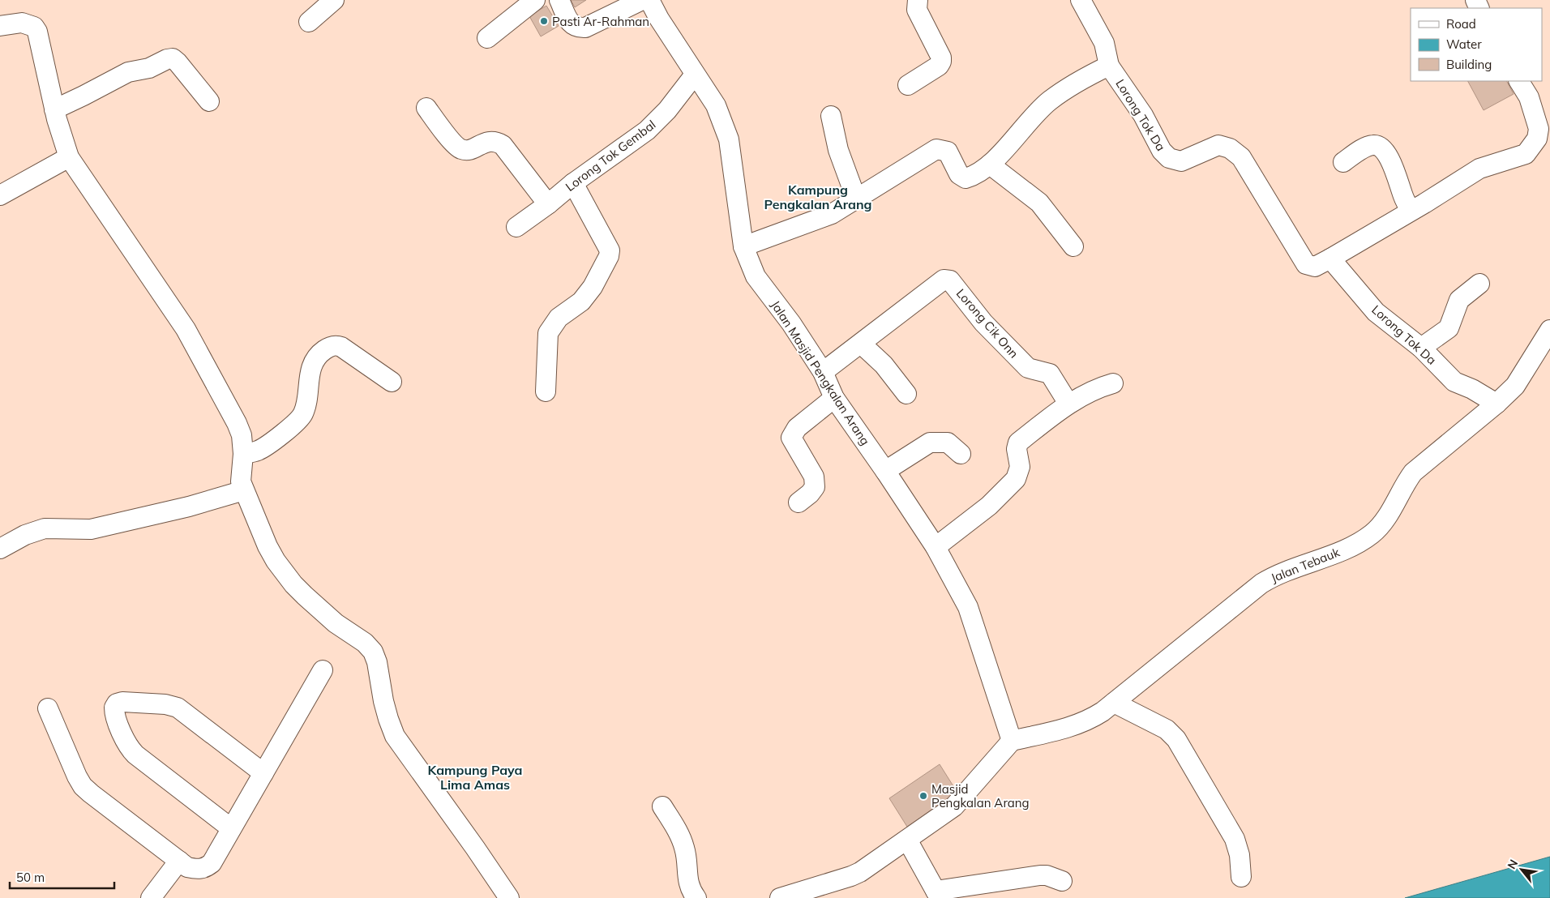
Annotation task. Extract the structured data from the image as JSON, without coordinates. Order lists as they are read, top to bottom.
{
  "streets": {
    "street": [
      "Lorong Tok Da",
      "Lorong Tok Gembal",
      "Lorong Cik Onn",
      "Jalan Masjid Pengkalan Arang",
      "Jalan Tebauk"
    ]
  },
  "crossings": [
    ["Lorong Tok Da", "Jalan Masjid Pengkalan Arang"],
    ["Lorong Tok Da", "Jalan Tebauk"],
    ["Lorong Tok Gembal", "Jalan Masjid Pengkalan Arang"],
    ["Lorong Cik Onn", "Jalan Masjid Pengkalan Arang"],
    ["Jalan Masjid Pengkalan Arang", "Jalan Tebauk"]
  ],
  "districts": ["Kampung Pengkalan Arang", "Kampung Paya Lima Amas"],
  "places": ["Pasti Ar-Rahman", "Masjid Pengkalan Arang"],
  "legend": ["Road", "Water", "Building"],
  "scale_bar": "50 m",
  "north": "top left"
}
